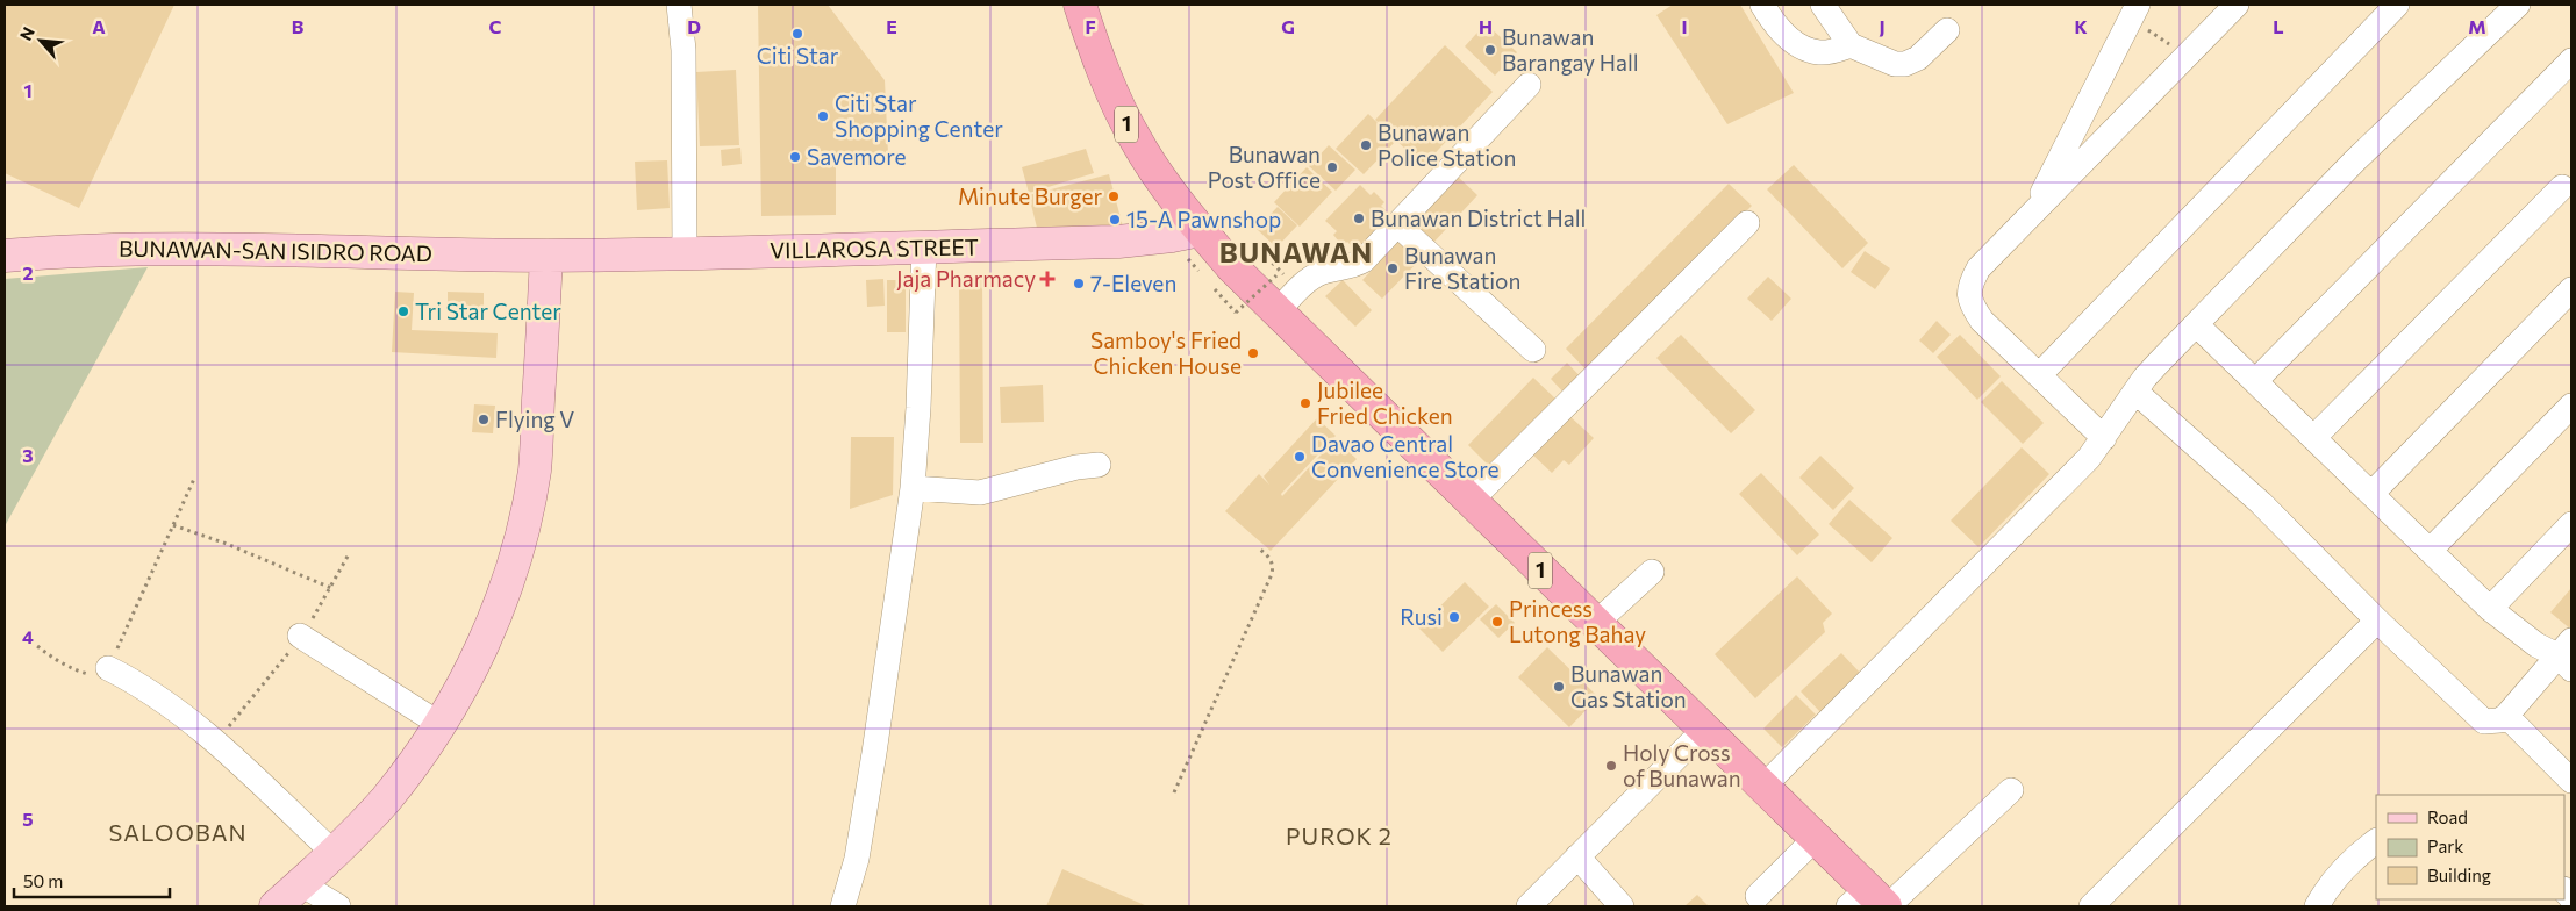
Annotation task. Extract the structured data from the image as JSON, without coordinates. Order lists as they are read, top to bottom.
{
  "streets": {
    "highway": ["1"],
    "main road": ["VILLAROSA STREET", "BUNAWAN-SAN ISIDRO ROAD"]
  },
  "crossings": [
    ["1", "VILLAROSA STREET"],
    ["VILLAROSA STREET", "BUNAWAN-SAN ISIDRO ROAD"]
  ],
  "districts": ["BUNAWAN", "SALOOBAN", "PUROK 2"],
  "places": {
    "other": [
      "Citi Star",
      "Bunawan Barangay Hall",
      "Citi Star Shopping Center",
      "Bunawan Police Station",
      "Savemore",
      "Bunawan Post Office",
      "Minute Burger",
      "Bunawan District Hall",
      "15-A Pawnshop",
      "Bunawan Fire Station",
      "7-Eleven",
      "Tri Star Center",
      "Samboy's Fried Chicken House",
      "Jubilee Fried Chicken",
      "Flying V",
      "Davao Central Convenience Store",
      "Rusi",
      "Princess Lutong Bahay",
      "Bunawan Gas Station",
      "Holy Cross of Bunawan"
    ],
    "health": ["Jaja Pharmacy"]
  },
  "legend": ["Road", "Park", "Building"],
  "scale_bar": "50 m",
  "north": "top left",
  "grid": {
    "columns": [
      "A",
      "B",
      "C",
      "D",
      "E",
      "F",
      "G",
      "H",
      "I",
      "J",
      "K",
      "L",
      "M"
    ],
    "rows": [
      "1",
      "2",
      "3",
      "4",
      "5"
    ]
  }
}
